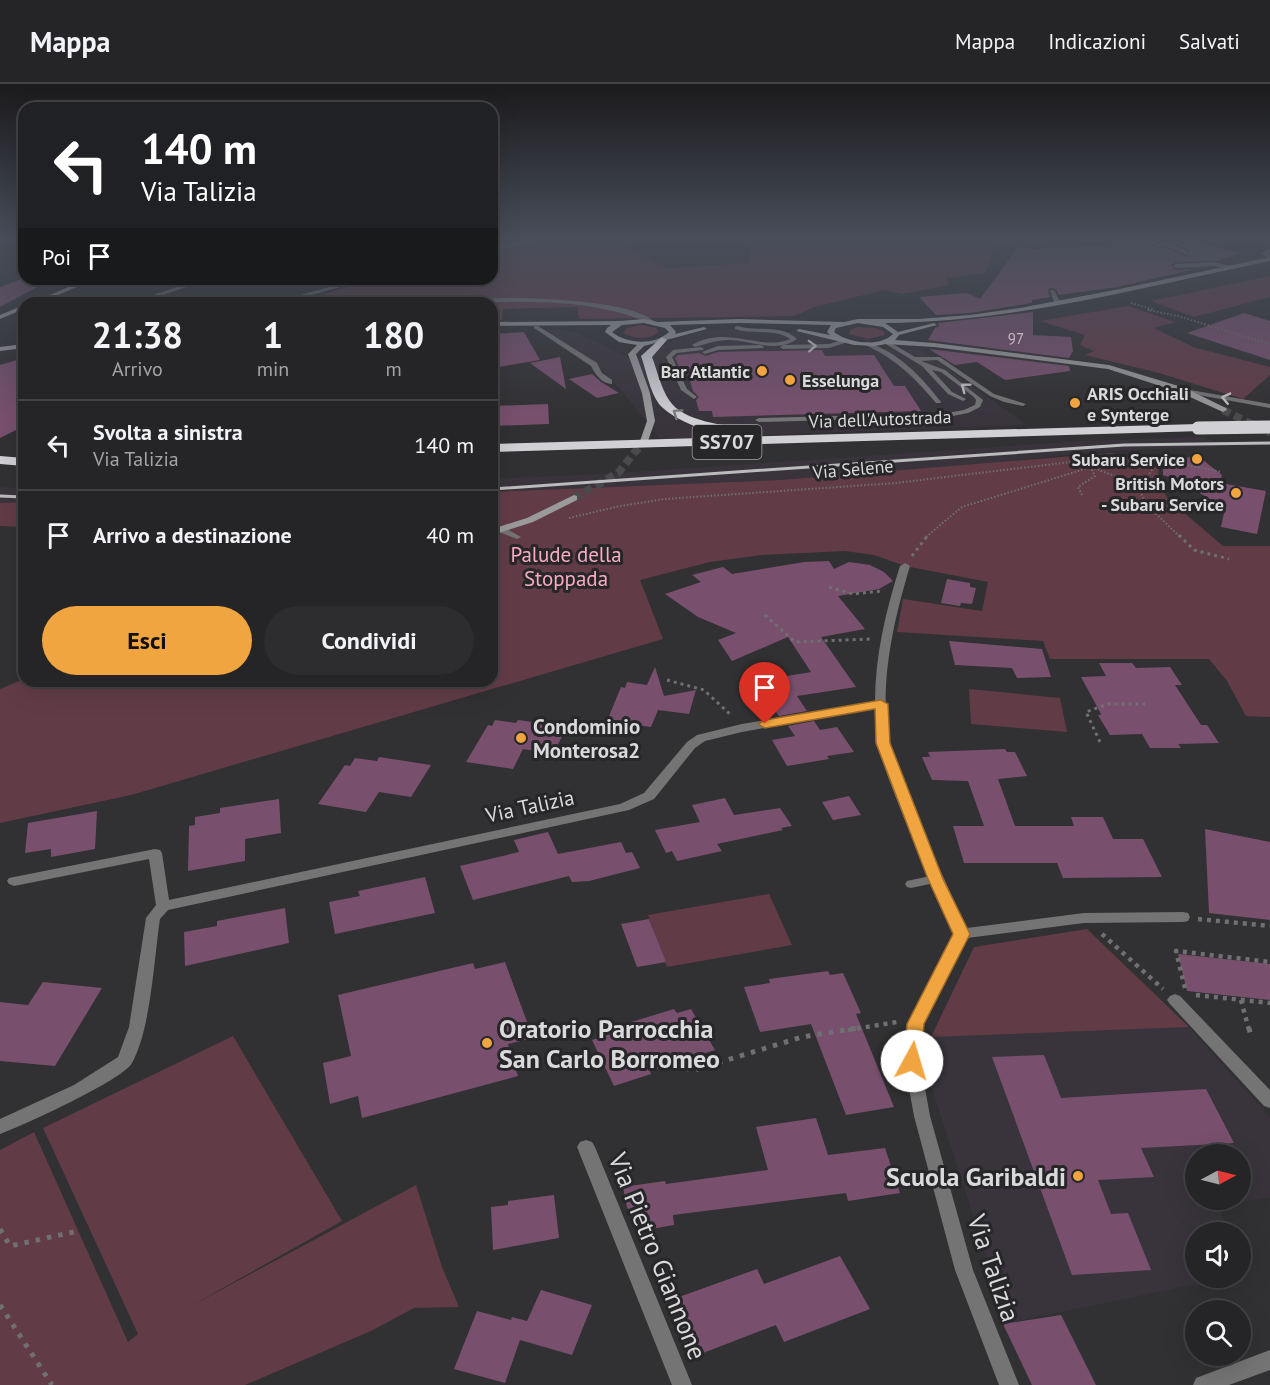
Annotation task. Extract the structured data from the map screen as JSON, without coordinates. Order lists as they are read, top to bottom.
{
  "streets": {
    "highway": ["Via dell'Autostrada", "SS707"],
    "street": ["Via Talizia", "Via Pietro Giannone"],
    "path": ["Via Selene"]
  },
  "parks": ["Palude della Stoppada"],
  "places": [
    "Bar Atlantic",
    "Esselunga",
    "ARIS Occhiali e Synterge",
    "Subaru Service",
    "British Motors - Subaru Service",
    "Condominio Monterosa2",
    "Oratorio Parrocchia San Carlo Borromeo",
    "Scuola Garibaldi"
  ],
  "house_numbers": ["97"],
  "north": "right",
  "page": {
    "header": "Mappa",
    "nav": ["Mappa", "Indicazioni", "Salvati"],
    "turn": ["140 m", "Via Talizia"],
    "then": "Poi",
    "eta": [
      "21:38",
      "Arrivo",
      "1",
      "min",
      "180",
      "m"
    ],
    "list": [
      {
        "name": "Svolta a sinistra",
        "note": "Via Talizia",
        "value": "140 m"
      },
      {
        "name": "Arrivo a destinazione",
        "value": "40 m"
      }
    ],
    "buttons": ["Esci", "Condividi"]
  }
}
